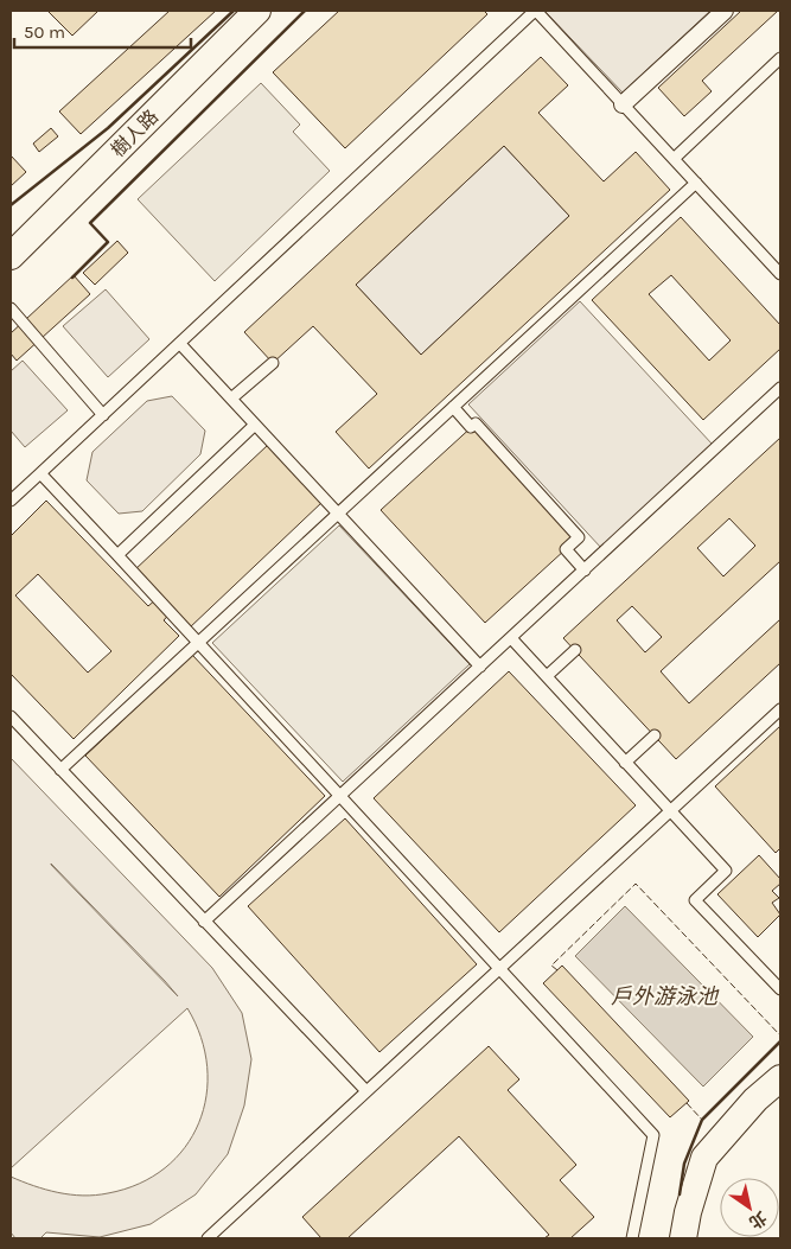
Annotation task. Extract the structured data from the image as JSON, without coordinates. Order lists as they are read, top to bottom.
{
  "streets": {
    "street": ["樹人路"]
  },
  "water": ["戶外游泳池"],
  "scale_bar": "50 m",
  "north": "bottom right"
}
